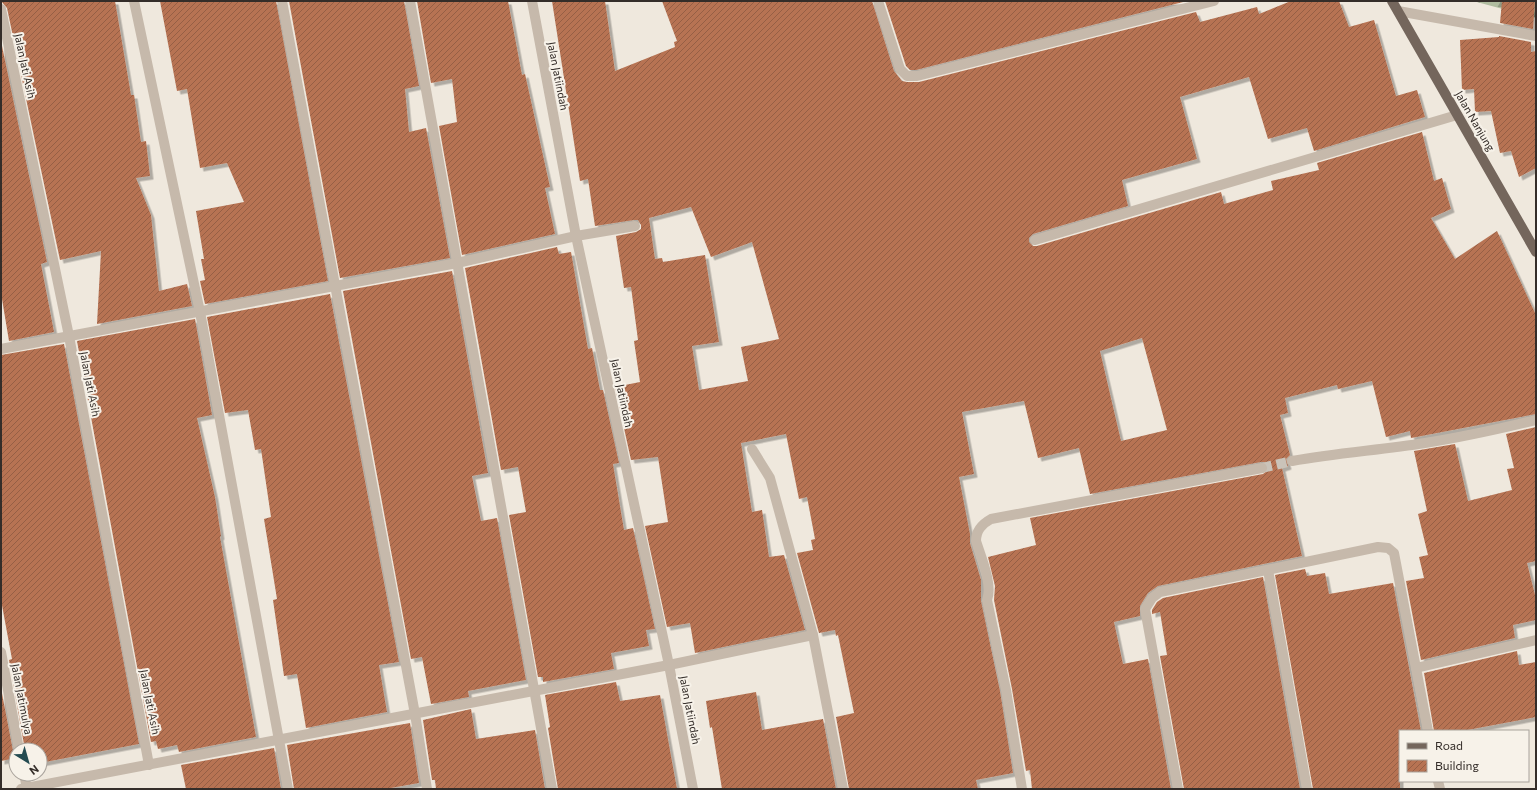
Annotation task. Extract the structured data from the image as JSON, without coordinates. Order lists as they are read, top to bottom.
{
  "streets": {
    "main road": ["Jalan Nanjung"],
    "street": ["Jalan Jati Asih", "Jalan Jatiindah", "Jalan Jatimulya"]
  },
  "legend": ["Road", "Building"],
  "north": "bottom right"
}
